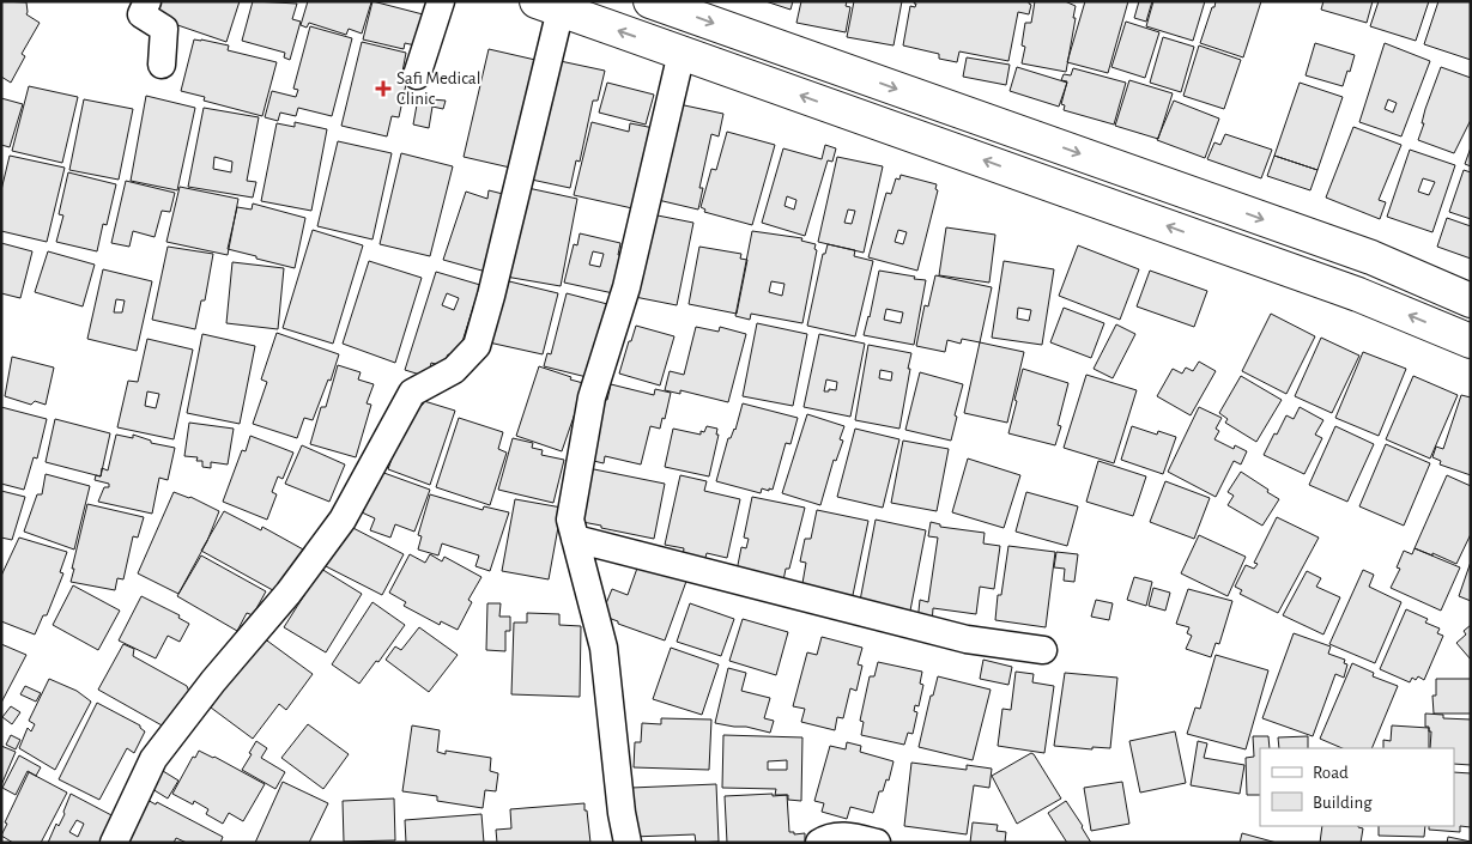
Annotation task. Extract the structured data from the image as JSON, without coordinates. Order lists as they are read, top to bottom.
{
  "places": {
    "health": ["Safi Medical Clinic"]
  },
  "legend": ["Road", "Building"]
}
